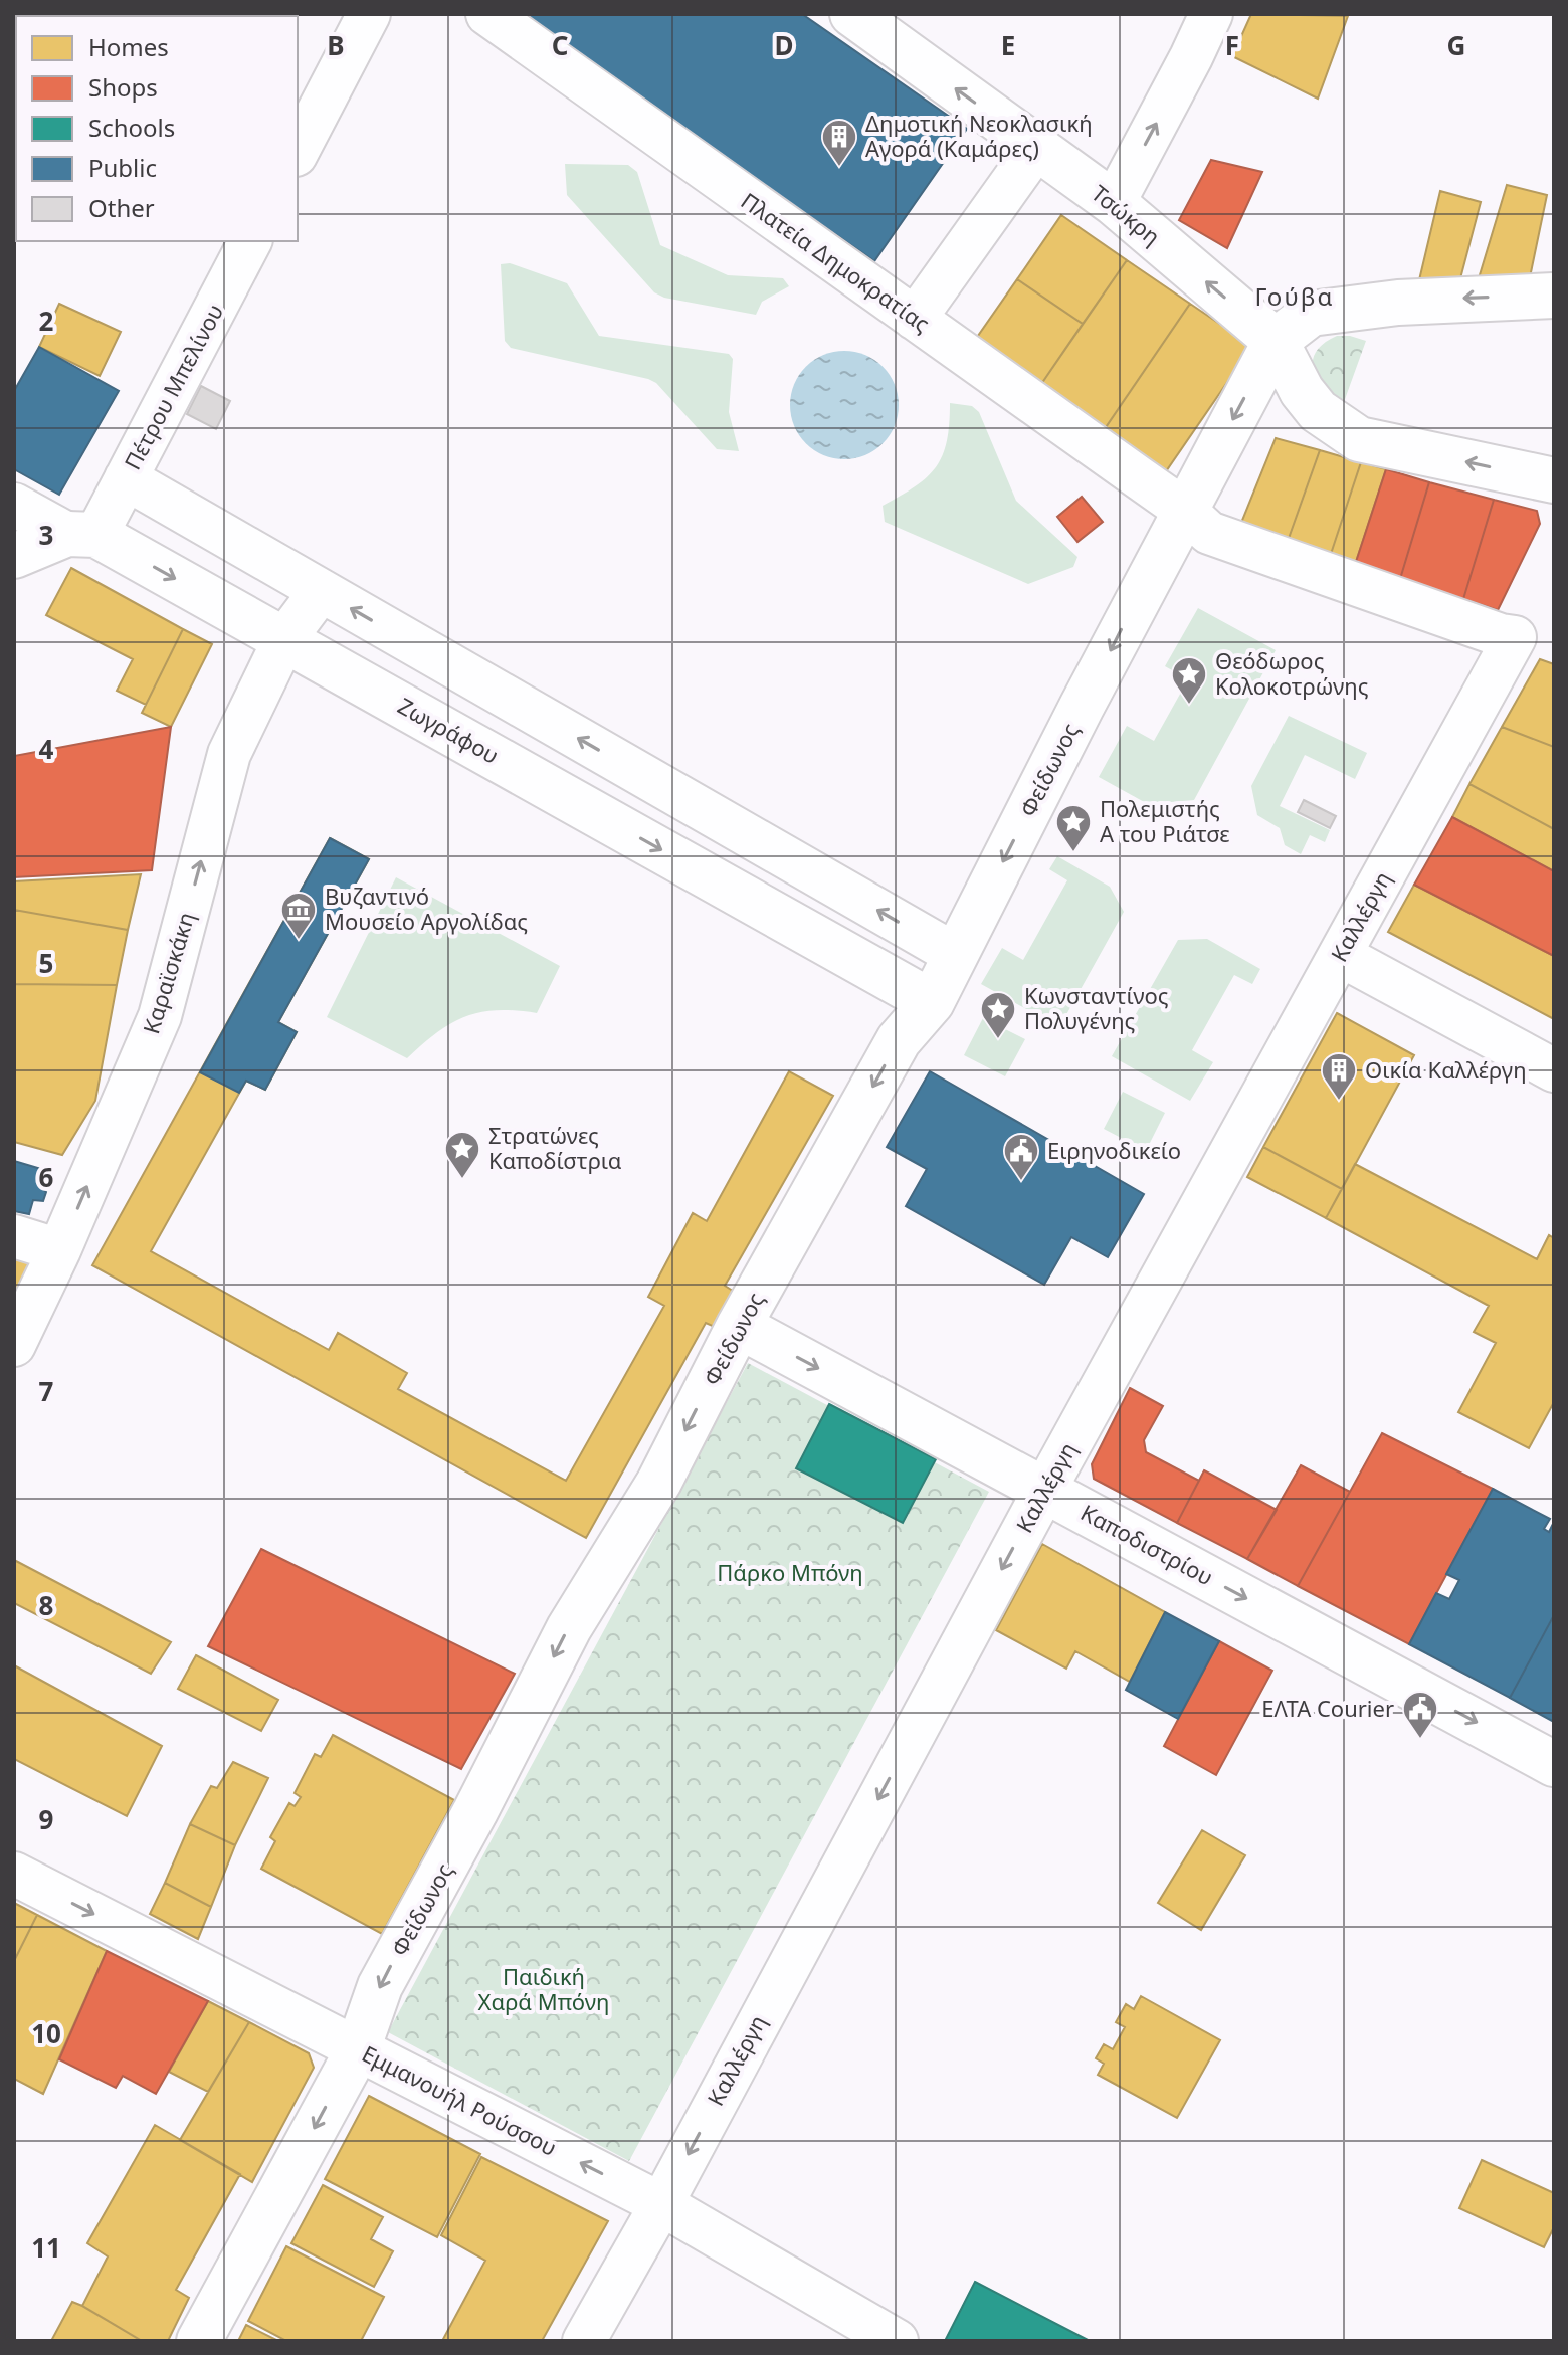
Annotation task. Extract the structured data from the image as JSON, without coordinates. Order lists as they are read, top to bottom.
{
  "streets": {
    "main road": [
      "Τσώκρη",
      "Ζωγράφου",
      "Φείδωνος",
      "Καποδιστρίου"
    ],
    "street": [
      "Πλατεία Δημοκρατίας",
      "Πέτρου Μπελίνου",
      "Καλλέργη",
      "Καραϊσκάκη",
      "Εμμανουήλ Ρούσσου"
    ]
  },
  "crossings": [
    ["Τσώκρη", "Φείδωνος"],
    ["Πλατεία Δημοκρατίας", "Φείδωνος"],
    ["Πλατεία Δημοκρατίας", "Καλλέργη"],
    ["Πέτρου Μπελίνου", "Ζωγράφου"],
    ["Ζωγράφου", "Φείδωνος"],
    ["Ζωγράφου", "Καραϊσκάκη"],
    ["Φείδωνος", "Καποδιστρίου"],
    ["Φείδωνος", "Εμμανουήλ Ρούσσου"],
    ["Καλλέργη", "Καποδιστρίου"],
    ["Καλλέργη", "Εμμανουήλ Ρούσσου"]
  ],
  "one_way": [
    "Τσώκρη",
    "Φείδωνος",
    "Καλλέργη",
    "Καραϊσκάκη",
    "Καποδιστρίου"
  ],
  "districts": ["Γούβα"],
  "parks": ["Πάρκο Μπόνη", "Παιδική Χαρά Μπόνη"],
  "places": {
    "building": ["Δημοτική Νεοκλασική Αγορά (Καμάρες)", "Οικία Καλλέργη"],
    "place": [
      "Θεόδωρος Κολοκοτρώνης",
      "Πολεμιστής Α του Ριάτσε",
      "Κωνσταντίνος Πολυγένης",
      "Στρατώνες Καποδίστρια"
    ],
    "museum": ["Βυζαντινό Μουσείο Αργολίδας"],
    "public building": ["Ειρηνοδικείο", "ΕΛΤΑ Courier"]
  },
  "legend": [
    "Homes",
    "Shops",
    "Schools",
    "Public",
    "Other"
  ],
  "grid": {
    "columns": [
      "B",
      "C",
      "D",
      "E",
      "F",
      "G"
    ],
    "rows": [
      "2",
      "3",
      "4",
      "5",
      "6",
      "7",
      "8",
      "9",
      "10",
      "11"
    ]
  }
}
